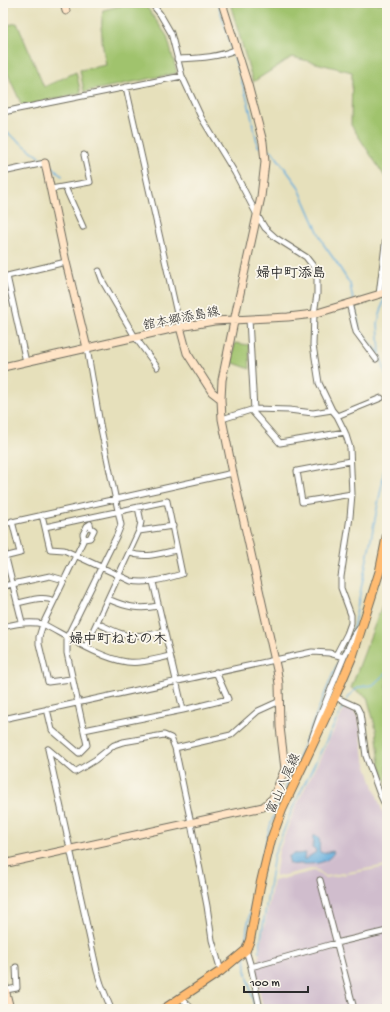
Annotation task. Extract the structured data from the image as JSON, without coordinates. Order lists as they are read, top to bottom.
{
  "streets": {
    "main road": ["富山八尾線"],
    "street": ["舘本郷添島線"]
  },
  "districts": ["婦中町添島", "婦中町ねむの木"],
  "scale_bar": "100 m"
}
